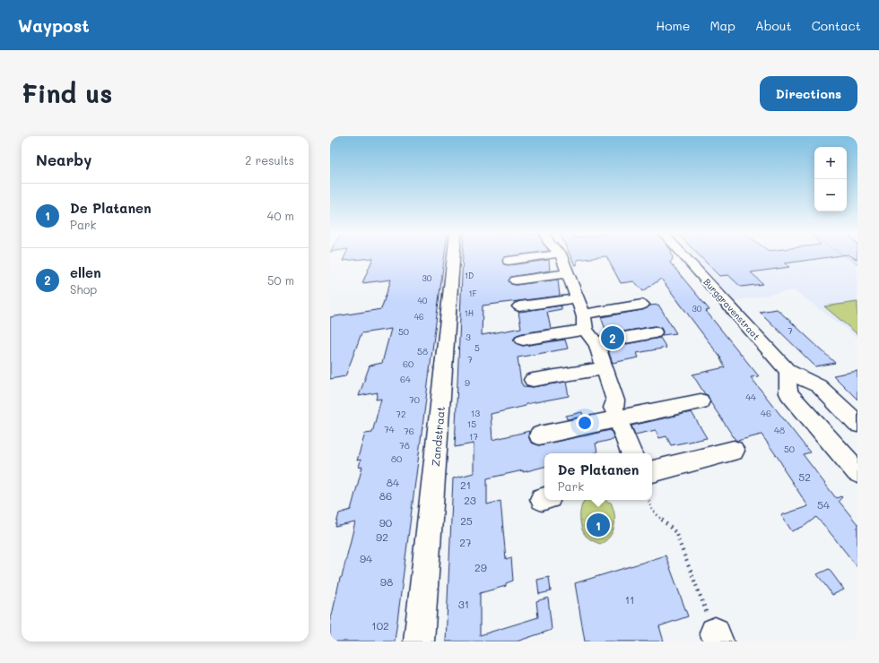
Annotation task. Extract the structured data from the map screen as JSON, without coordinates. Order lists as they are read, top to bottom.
{
  "streets": {
    "street": ["Burggravenstraat", "Zandstraat"]
  },
  "house_numbers": [
    "1D",
    "30",
    "1F",
    "40",
    "30",
    "1H",
    "46",
    "7",
    "50",
    "3",
    "5",
    "58",
    "7",
    "60",
    "64",
    "9",
    "44",
    "70",
    "13",
    "46",
    "72",
    "15",
    "74",
    "48",
    "76",
    "17",
    "78",
    "50",
    "80",
    "52",
    "84",
    "21",
    "86",
    "23",
    "54",
    "25",
    "90",
    "92",
    "27",
    "94",
    "29",
    "98",
    "11",
    "31",
    "102"
  ],
  "page": {
    "header": "Waypost",
    "nav": [
      "Home",
      "Map",
      "About",
      "Contact"
    ],
    "buttons": "Directions",
    "title": "Find us",
    "heading": ["Nearby", "2 results"],
    "map_buttons": ["+", "−"],
    "list": [
      {
        "mark": "1",
        "name": "De Platanen",
        "note": "Park",
        "value": "40 m"
      },
      {
        "mark": "2",
        "name": "ellen",
        "note": "Shop",
        "value": "50 m"
      }
    ],
    "pins": ["2", "1"],
    "popup": ["De Platanen", "Park"]
  }
}
